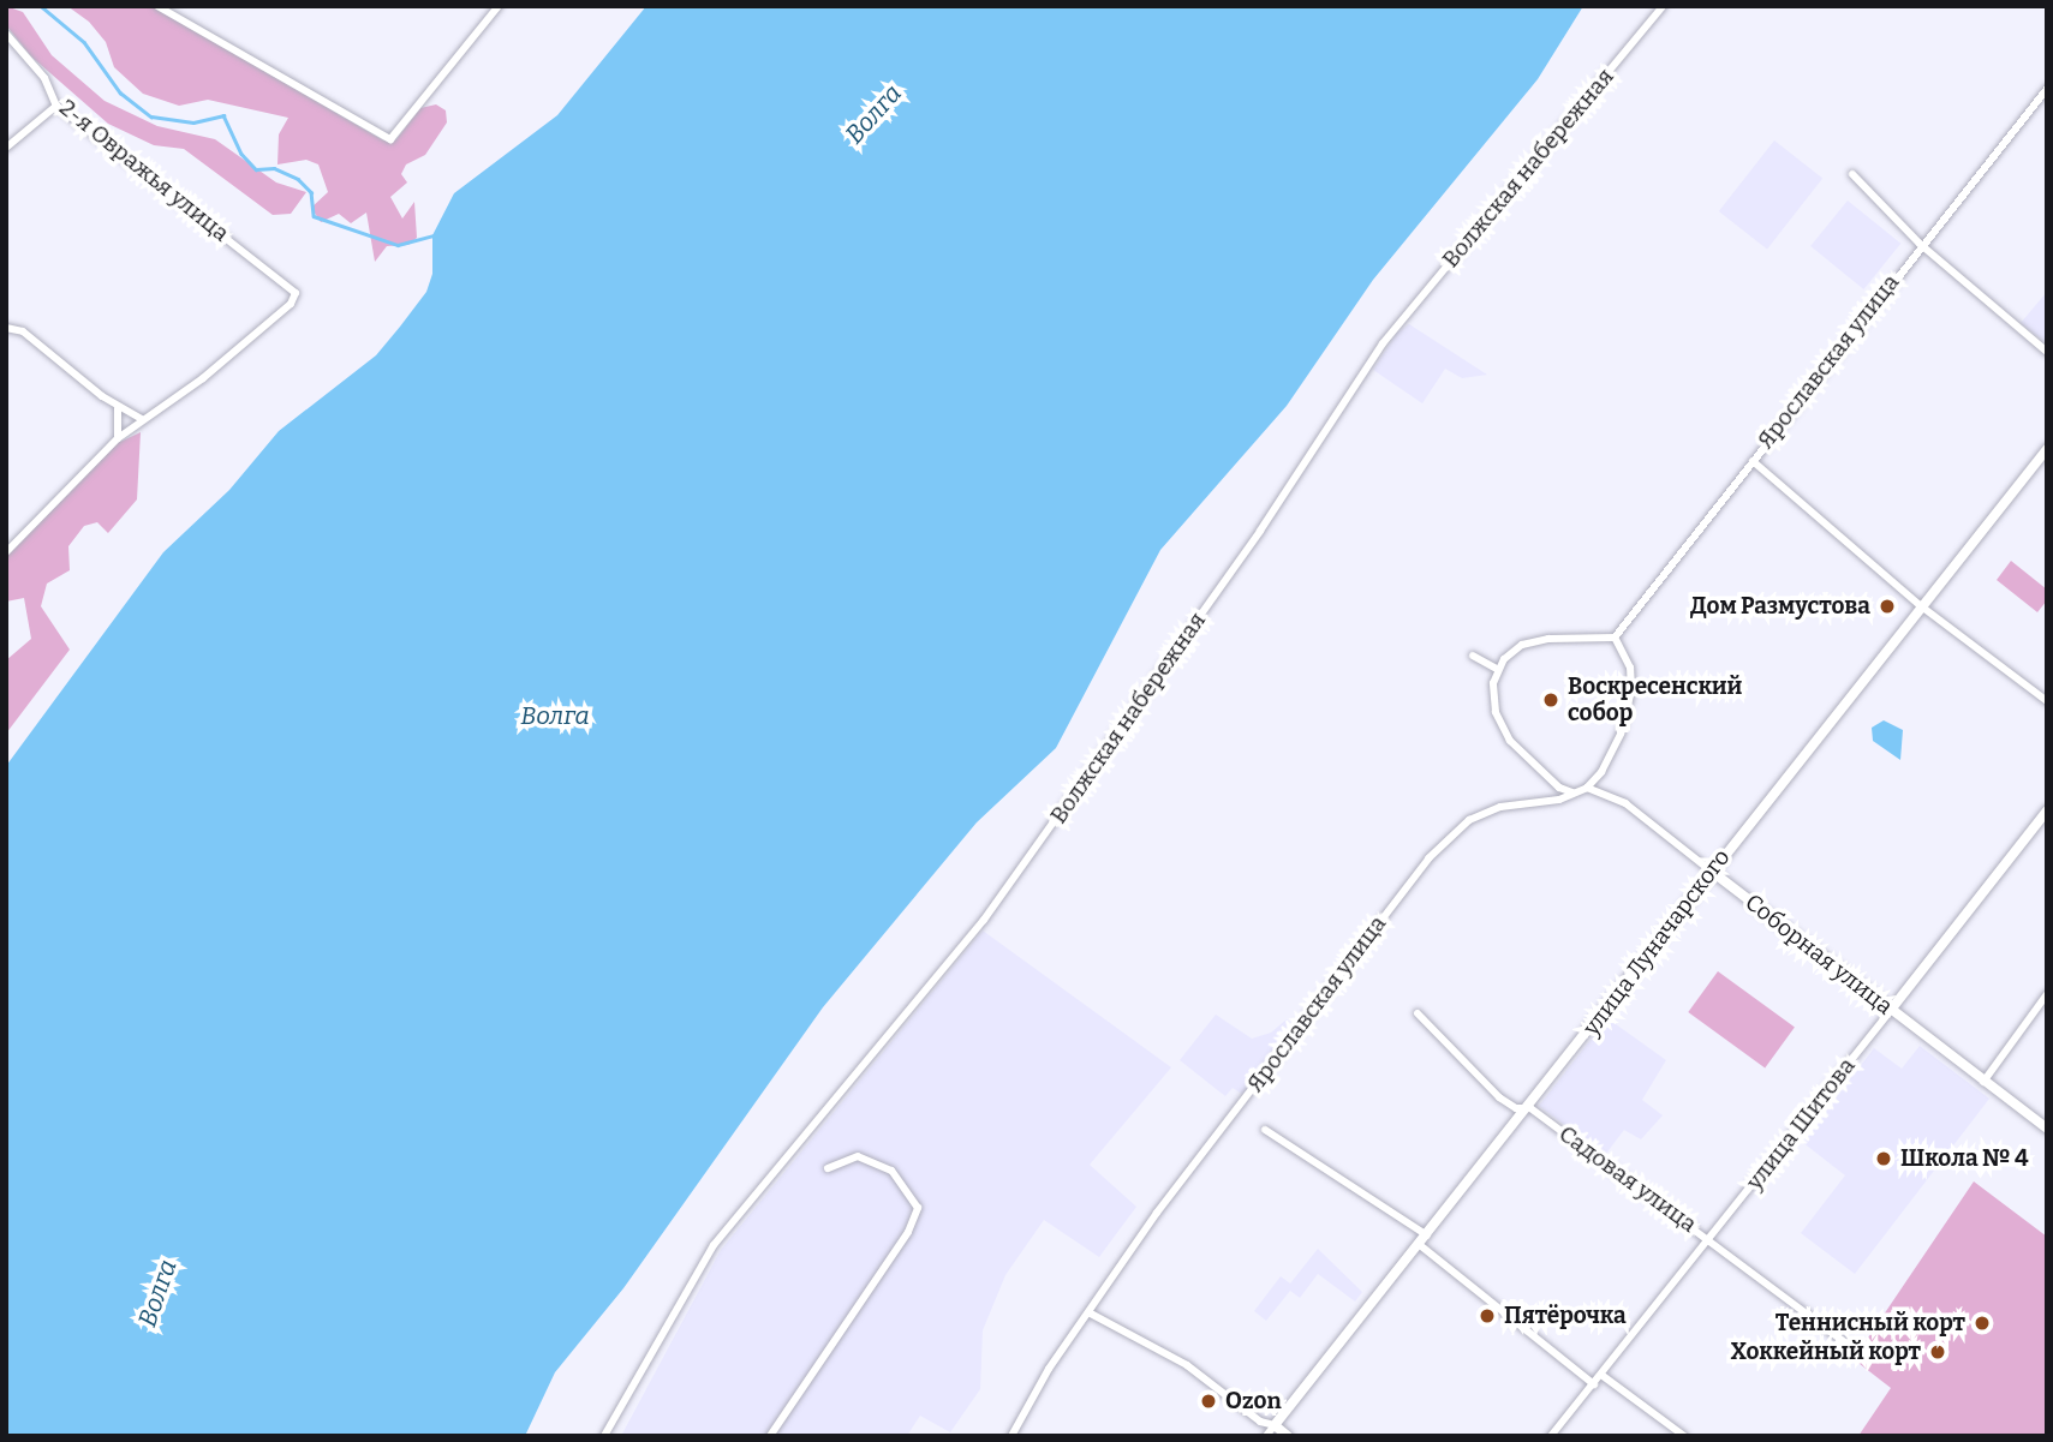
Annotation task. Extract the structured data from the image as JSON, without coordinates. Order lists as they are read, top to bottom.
{
  "streets": {
    "street": [
      "Волжская набережная",
      "2-я Овражья улица",
      "Ярославская улица",
      "улица Луначарского",
      "Соборная улица",
      "улица Шитова",
      "Садовая улица"
    ]
  },
  "crossings": [
    ["Ярославская улица", "Соборная улица"],
    ["улица Луначарского", "Соборная улица"],
    ["улица Луначарского", "Садовая улица"],
    ["Соборная улица", "улица Шитова"],
    ["улица Шитова", "Садовая улица"]
  ],
  "water": ["Волга"],
  "places": [
    "Дом Размустова",
    "Воскресенский собор",
    "Школа № 4",
    "Пятёрочка",
    "Теннисный корт",
    "Хоккейный корт",
    "Ozon"
  ]
}
